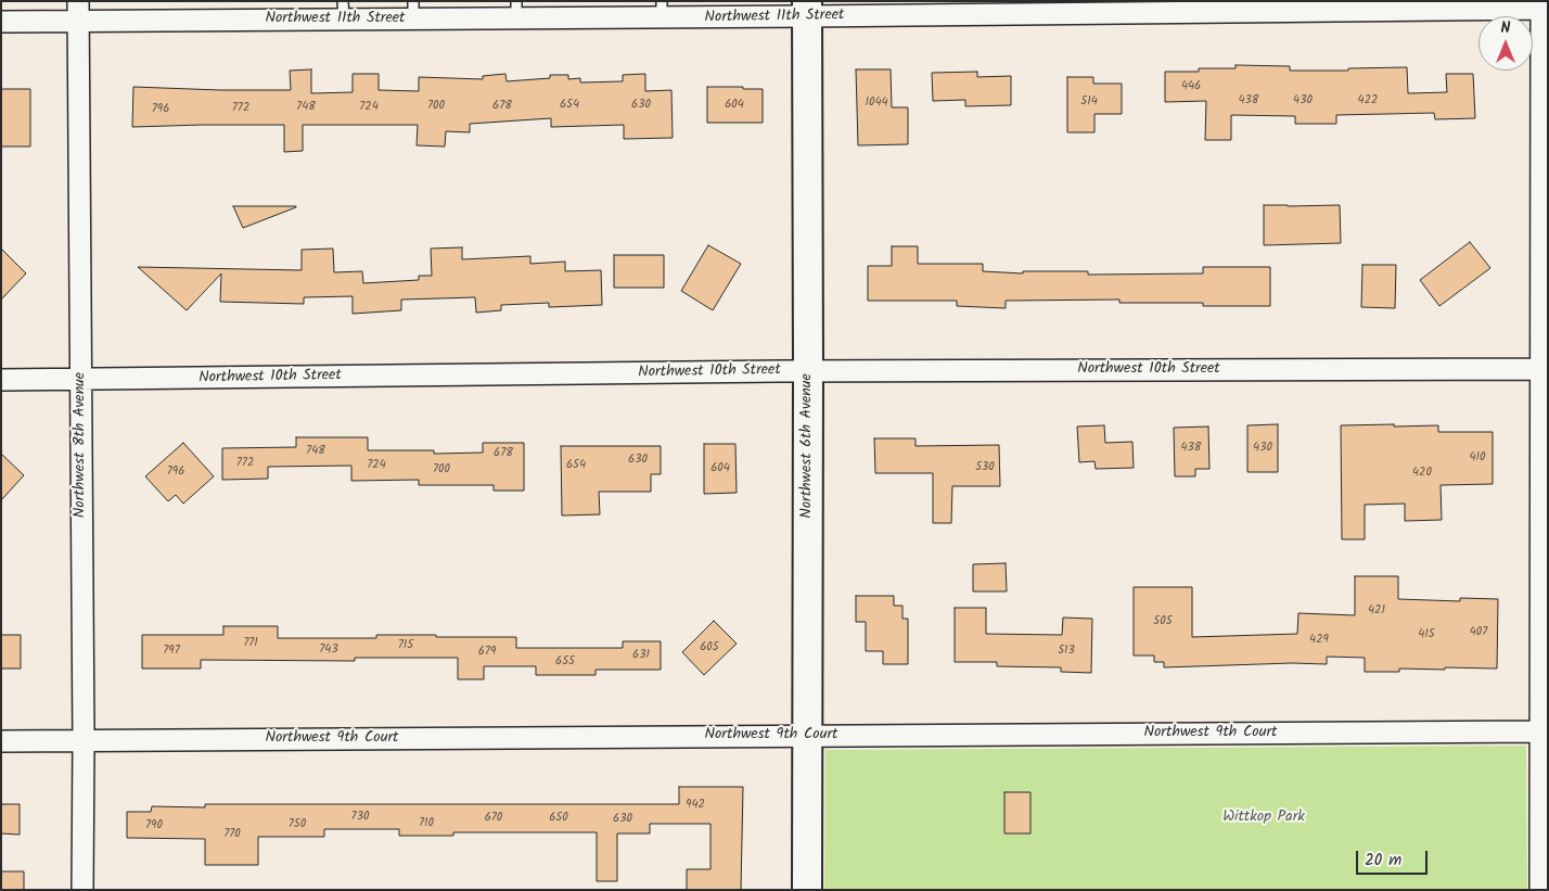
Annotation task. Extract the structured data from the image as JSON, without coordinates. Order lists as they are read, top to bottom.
{
  "streets": {
    "street": [
      "Northwest 11th Street",
      "Northwest 10th Street",
      "Northwest 8th Avenue",
      "Northwest 6th Avenue",
      "Northwest 9th Court"
    ]
  },
  "crossings": [
    ["Northwest 11th Street", "Northwest 8th Avenue"],
    ["Northwest 11th Street", "Northwest 6th Avenue"],
    ["Northwest 10th Street", "Northwest 8th Avenue"],
    ["Northwest 10th Street", "Northwest 6th Avenue"],
    ["Northwest 8th Avenue", "Northwest 9th Court"],
    ["Northwest 6th Avenue", "Northwest 9th Court"]
  ],
  "parks": ["Wittkop Park"],
  "house_numbers": [
    "446",
    "438",
    "430",
    "422",
    "514",
    "1044",
    "654",
    "630",
    "604",
    "700",
    "678",
    "748",
    "724",
    "772",
    "796",
    "438",
    "430",
    "748",
    "678",
    "410",
    "630",
    "772",
    "724",
    "654",
    "530",
    "604",
    "700",
    "796",
    "420",
    "421",
    "505",
    "407",
    "415",
    "429",
    "771",
    "715",
    "605",
    "743",
    "797",
    "513",
    "679",
    "631",
    "655",
    "942",
    "730",
    "670",
    "650",
    "630",
    "710",
    "750",
    "790",
    "770"
  ],
  "scale_bar": "20 m",
  "north": "top"
}
